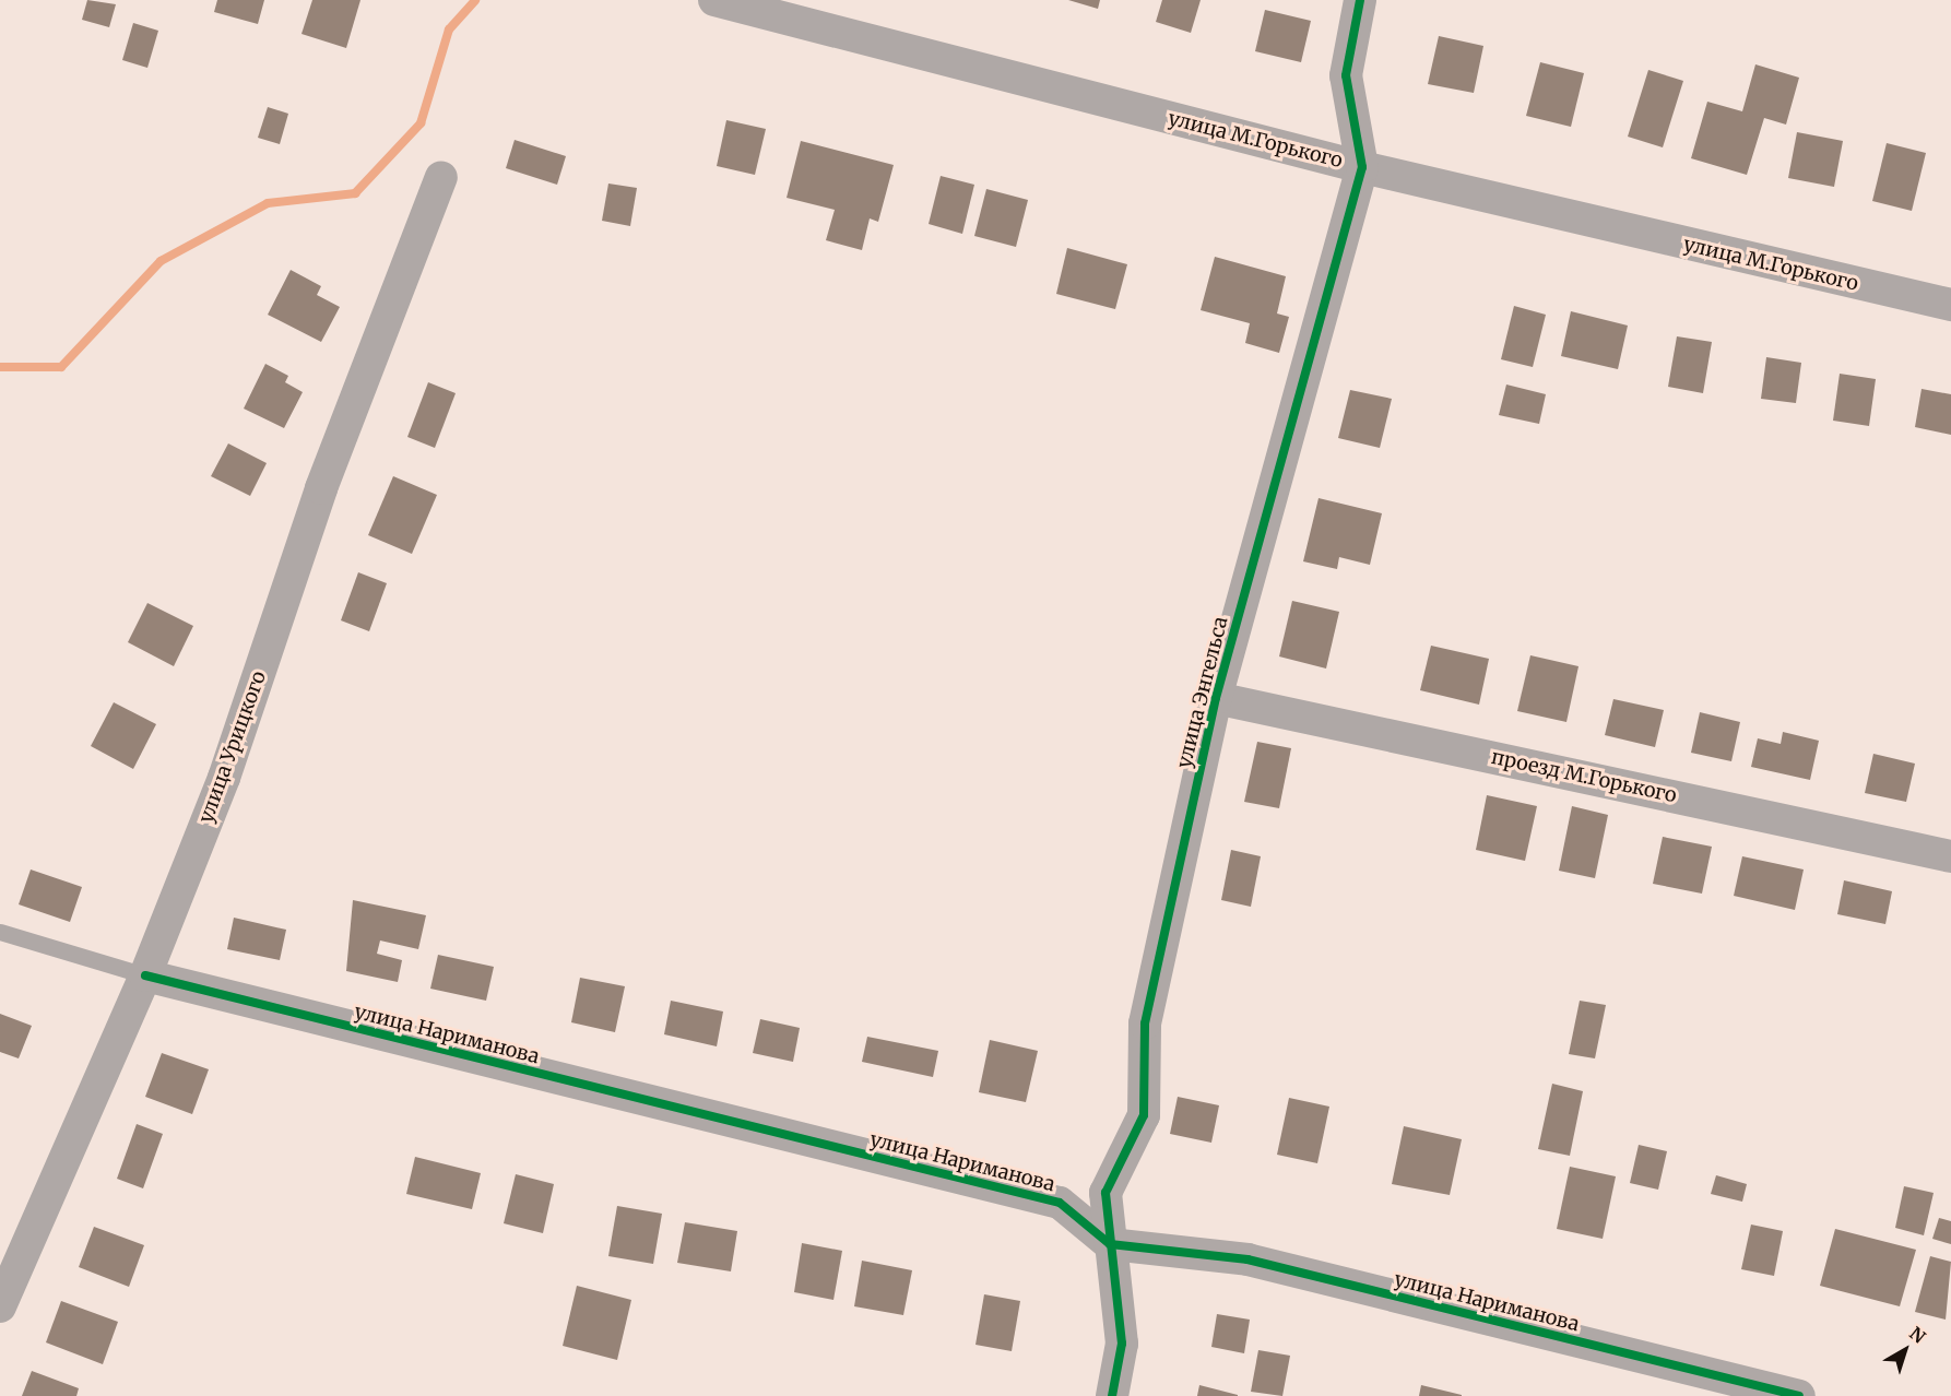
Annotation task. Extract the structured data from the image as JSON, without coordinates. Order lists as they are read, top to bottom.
{
  "streets": {
    "street": [
      "улица М.Горького",
      "улица Энгельса",
      "улица Урицкого",
      "проезд М.Горького",
      "улица Нариманова"
    ]
  },
  "crossings": [
    ["улица М.Горького", "улица Энгельса"],
    ["улица Энгельса", "проезд М.Горького"],
    ["улица Энгельса", "улица Нариманова"],
    ["улица Урицкого", "улица Нариманова"]
  ],
  "north": "top right"
}
